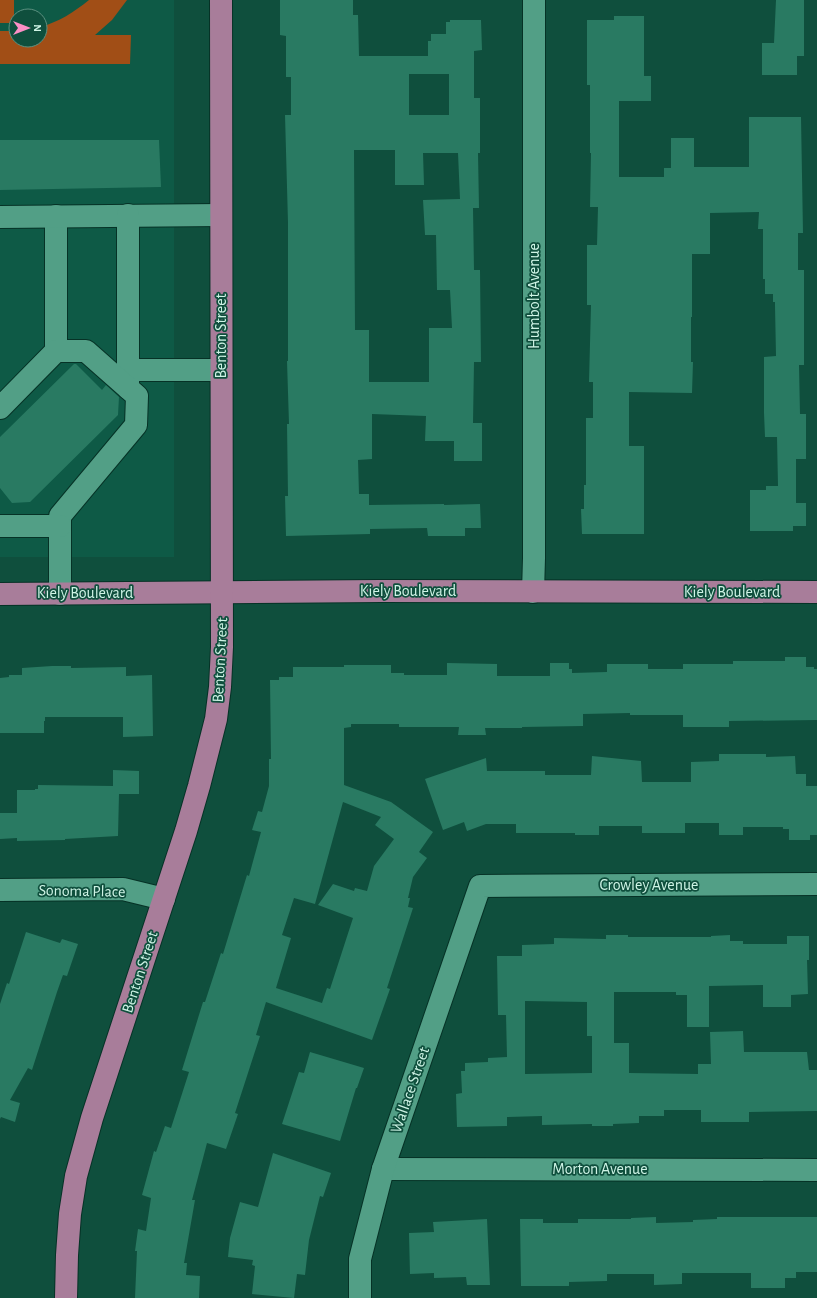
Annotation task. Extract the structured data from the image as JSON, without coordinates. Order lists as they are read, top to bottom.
{
  "streets": {
    "main road": ["Benton Street", "Kiely Boulevard"],
    "street": [
      "Humbolt Avenue",
      "Crowley Avenue",
      "Sonoma Place",
      "Wallace Street",
      "Morton Avenue"
    ]
  },
  "crossings": [
    ["Humbolt Avenue", "Kiely Boulevard"],
    ["Benton Street", "Kiely Boulevard"],
    ["Benton Street", "Sonoma Place"],
    ["Crowley Avenue", "Wallace Street"],
    ["Wallace Street", "Morton Avenue"]
  ],
  "north": "right"
}
